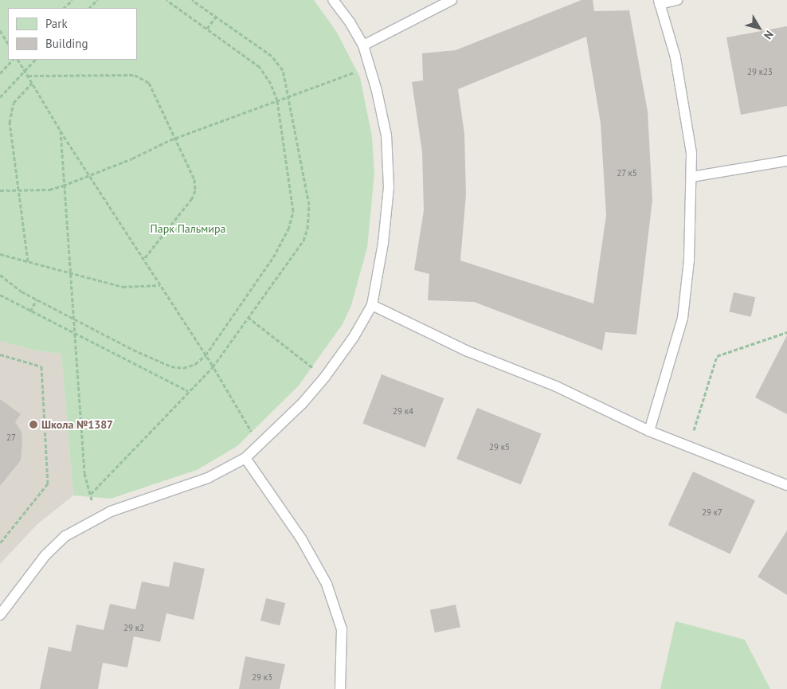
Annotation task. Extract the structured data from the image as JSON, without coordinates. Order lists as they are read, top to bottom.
{
  "parks": ["Парк Пальмира"],
  "places": ["Школа №1387"],
  "house_numbers": [
    "29 к23",
    "27 к5",
    "29 к4",
    "27",
    "29 к5",
    "29 к7",
    "29 к2",
    "29 к3"
  ],
  "legend": ["Park", "Building"],
  "north": "bottom right"
}
